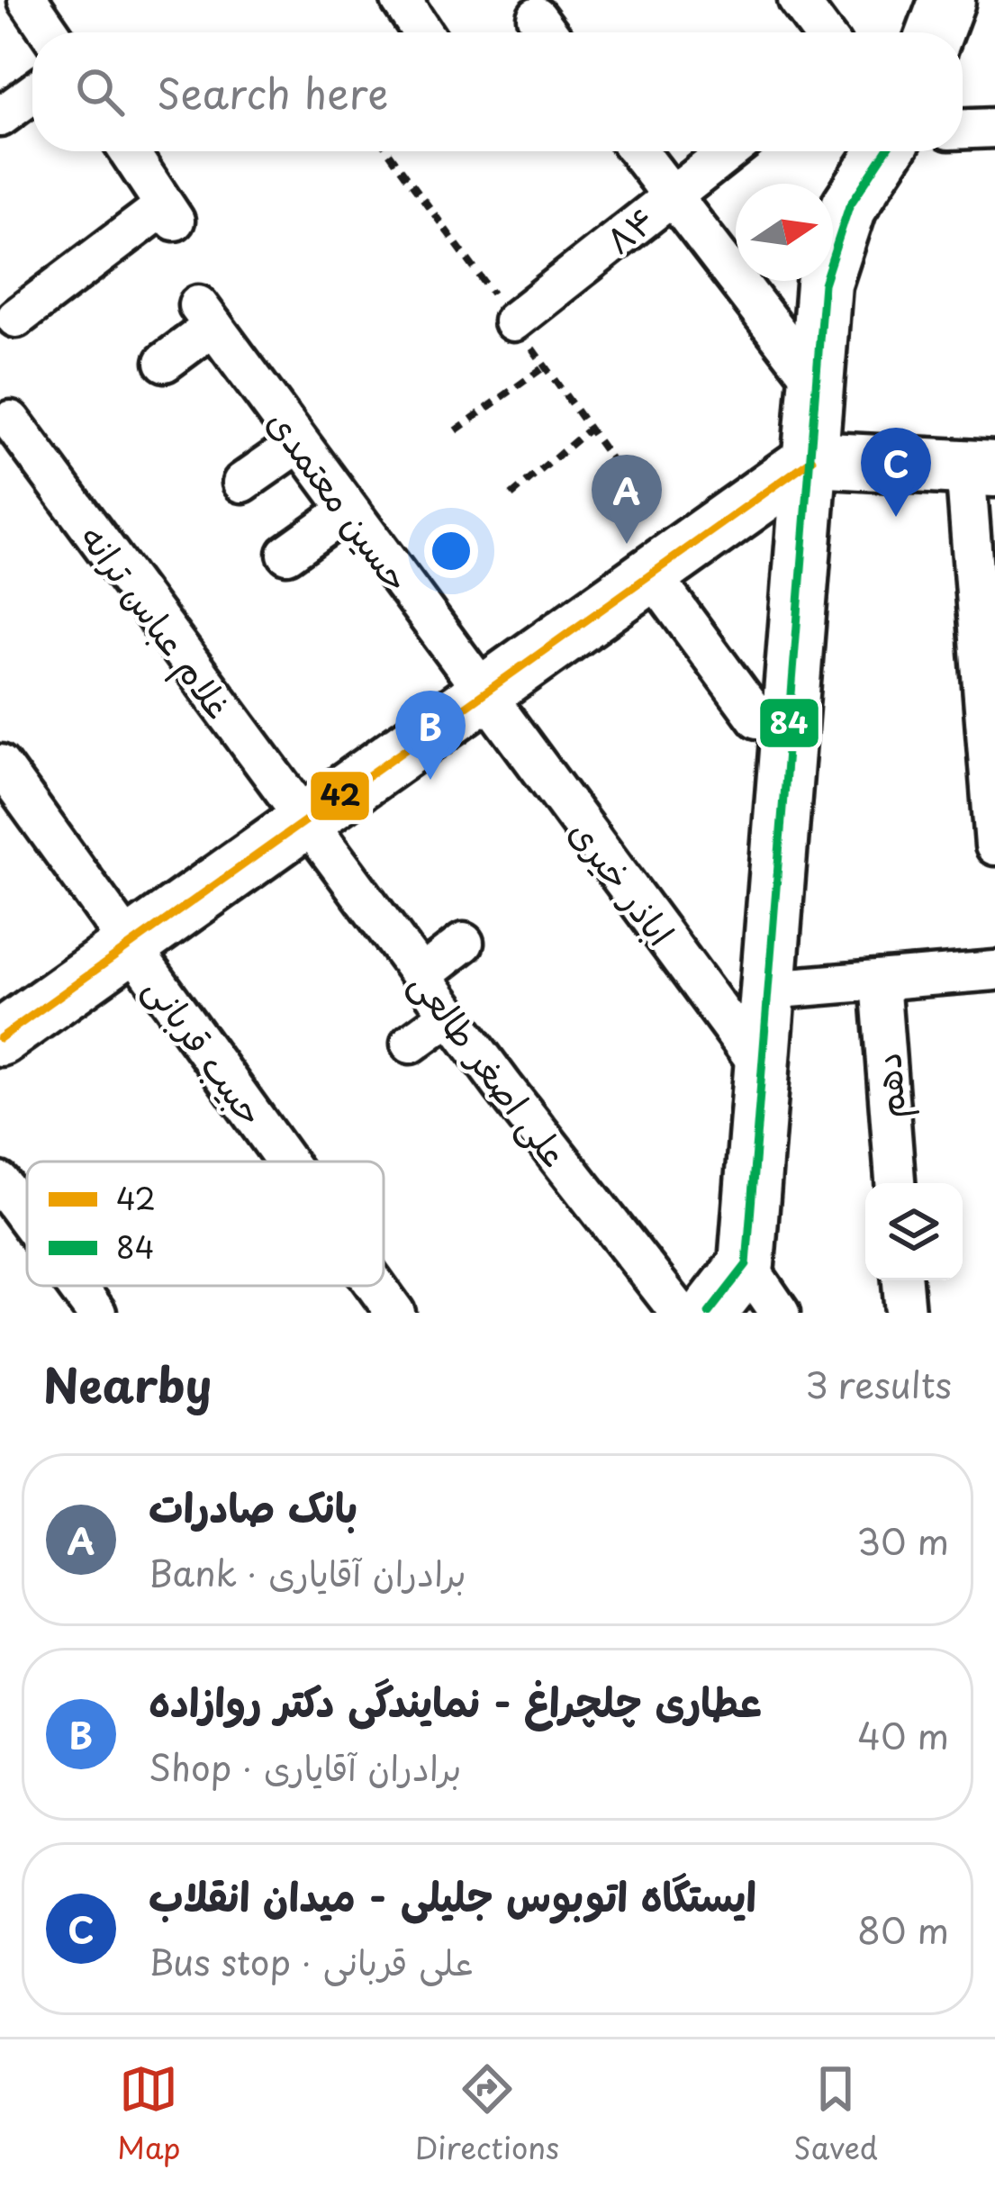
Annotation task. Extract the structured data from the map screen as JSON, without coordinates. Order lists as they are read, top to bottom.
{
  "streets": {
    "street": [
      "۸۴",
      "حسین معتمدی",
      "غلام عباس ترانه",
      "اباذر خیری",
      "حبیب قربانی",
      "علی اصغر طالعی",
      "دهم"
    ]
  },
  "crossings": [
    ["حسین معتمدی", "اباذر خیری"],
    ["غلام عباس ترانه", "علی اصغر طالعی"]
  ],
  "lines": ["transit line 84", "transit line 42"],
  "legend": ["42", "84"],
  "north": "right",
  "page": {
    "search": "Search here",
    "pins": ["C", "A", "B"],
    "heading": ["Nearby", "3 results"],
    "list": [
      {
        "mark": "A",
        "name": "بانک صادرات",
        "note": "Bank · برادران آقایاری",
        "value": "30 m"
      },
      {
        "mark": "B",
        "name": "عطاری چلچراغ - نمایندگی دکتر روازاده",
        "note": "Shop · برادران آقایاری",
        "value": "40 m"
      },
      {
        "mark": "C",
        "name": "ایستگاه اتوبوس جلیلی - میدان انقلاب",
        "note": "Bus stop · علی قربانی",
        "value": "80 m"
      }
    ],
    "nav": ["Map", "Directions", "Saved"]
  }
}
